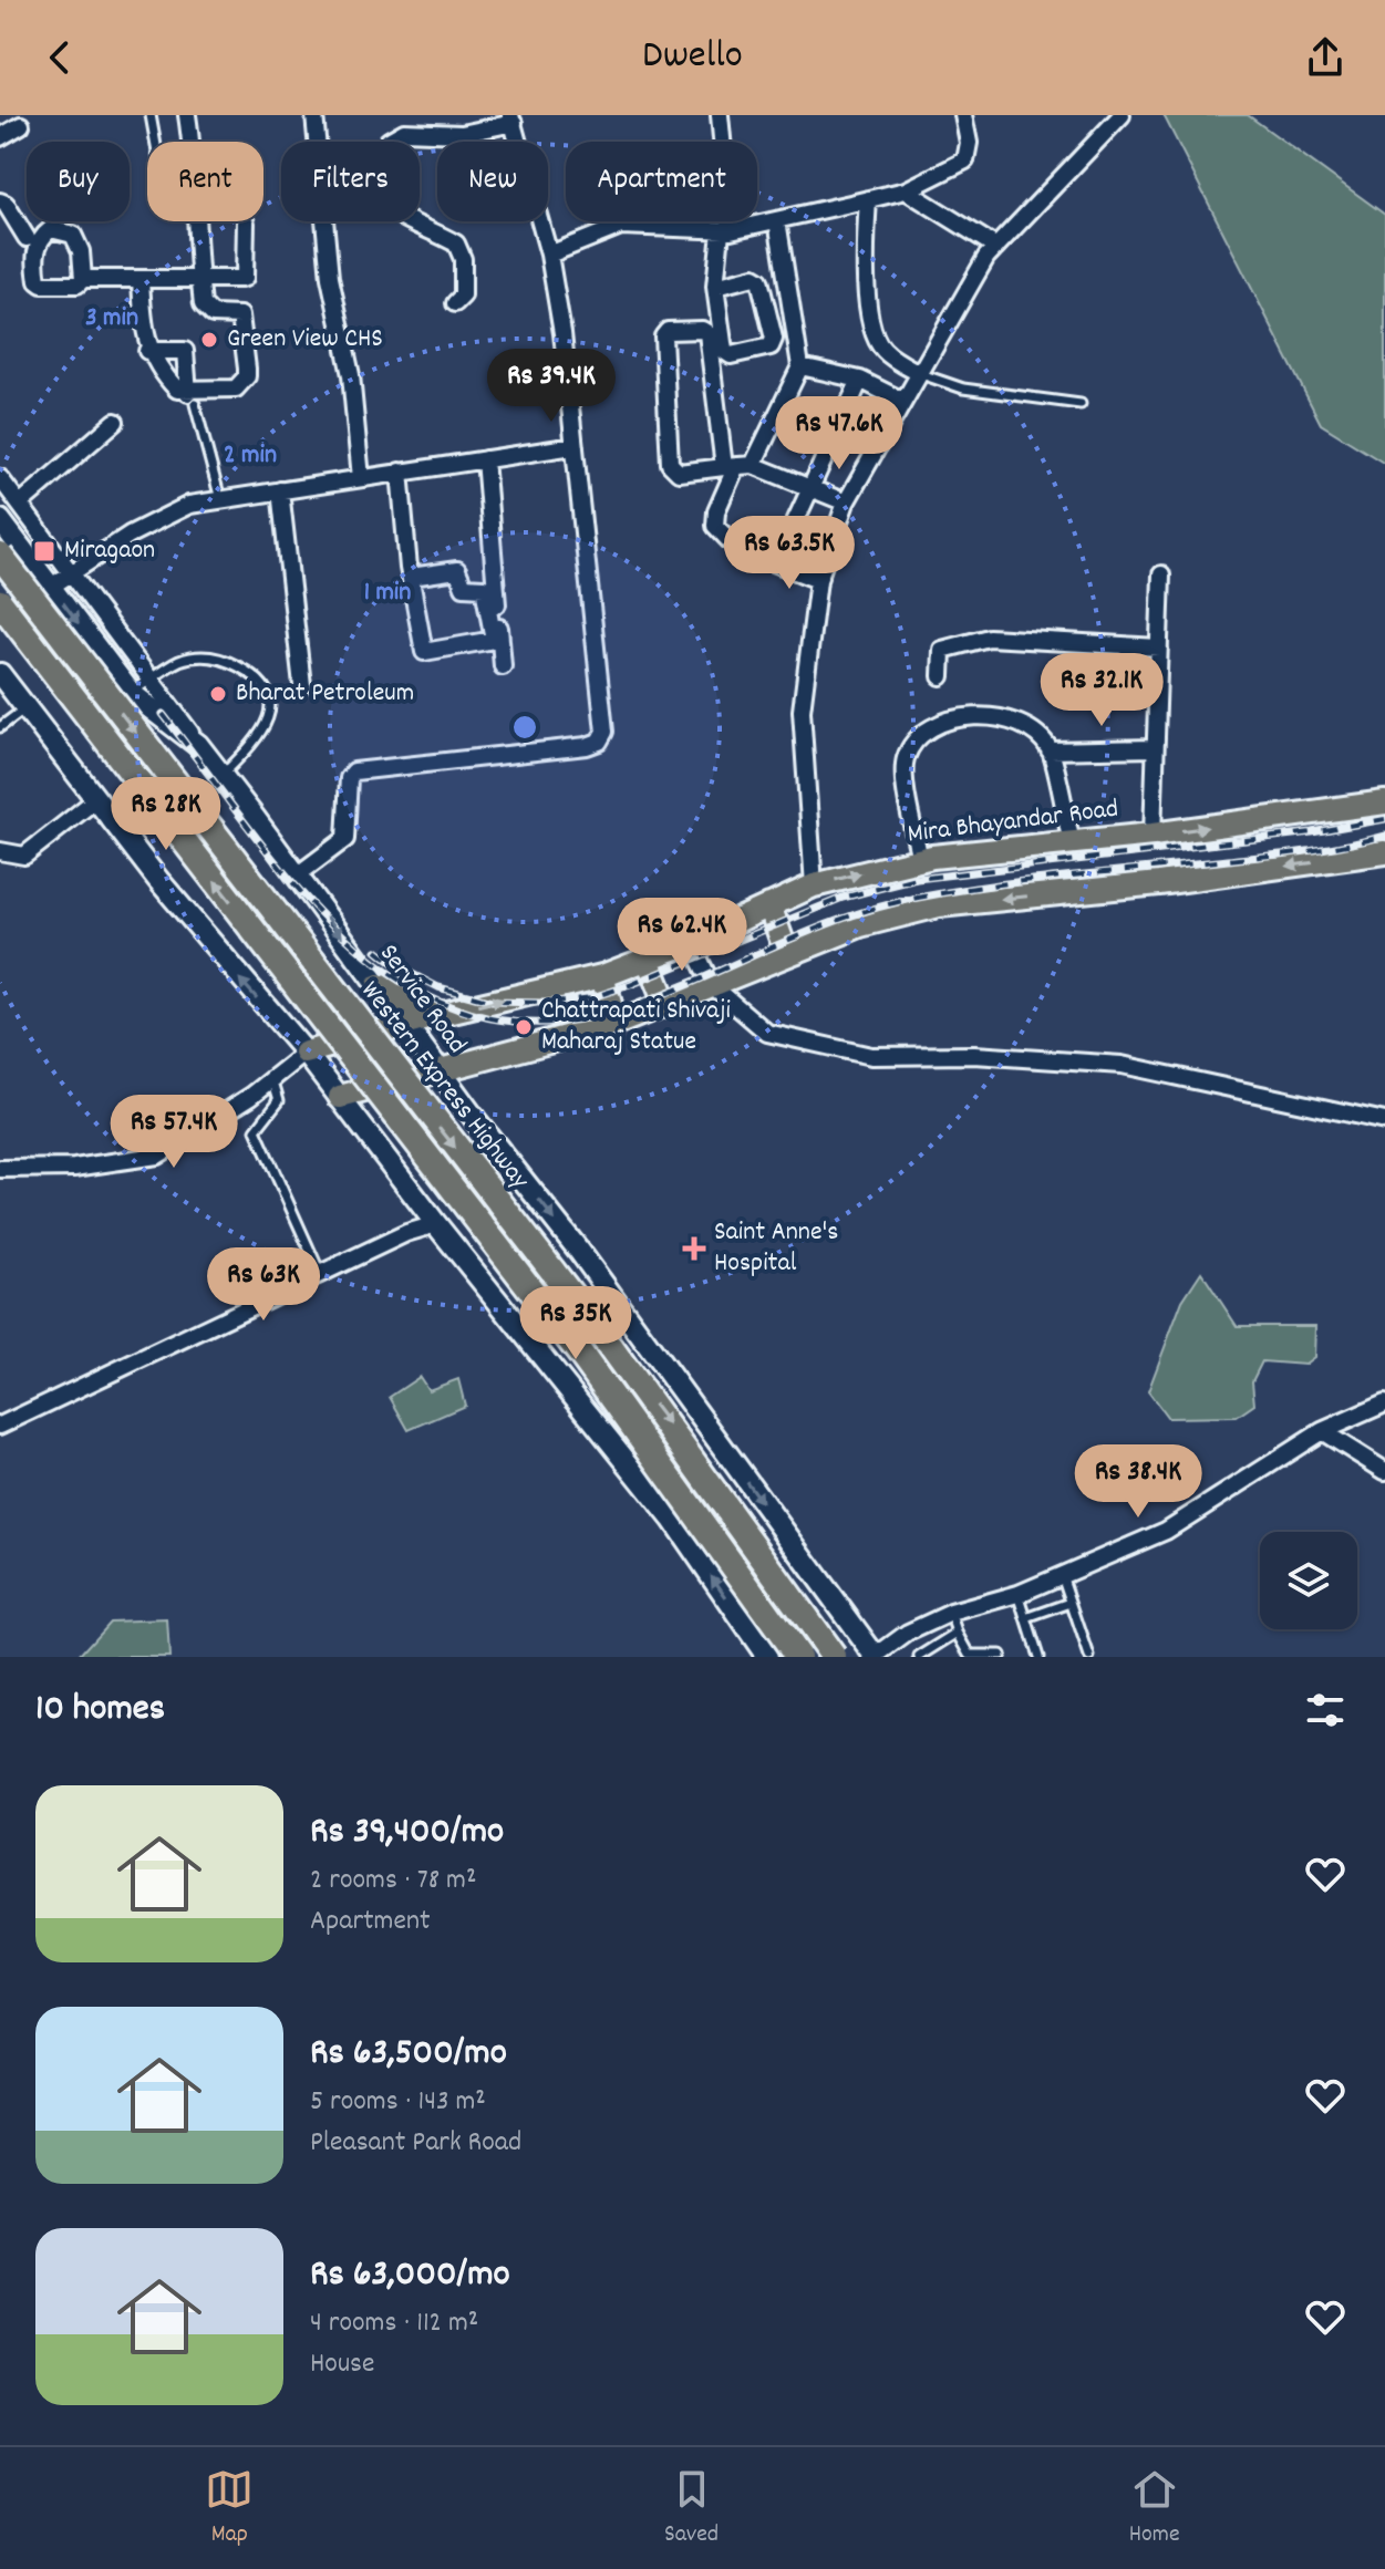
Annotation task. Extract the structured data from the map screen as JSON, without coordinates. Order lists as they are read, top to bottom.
{
  "streets": {
    "highway": ["Western Express Highway"],
    "main road": ["Mira Bhayandar Road", "Service Road"]
  },
  "crossings": [
    ["Mira Bhayandar Road", "Service Road"]
  ],
  "places": {
    "other": ["Green View CHS", "Bharat Petroleum", "Chattrapati Shivaji Maharaj Statue"],
    "transit": ["Miragaon"],
    "health": ["Saint Anne's Hospital"]
  },
  "page": {
    "header": "Dwello",
    "chip": [
      "Buy",
      "Rent",
      "Filters",
      "New",
      "Apartment"
    ],
    "price": [
      "Rs 39.4K",
      "Rs 47.6K",
      "Rs 63.5K",
      "Rs 32.1K",
      "Rs 28K",
      "Rs 62.4K",
      "Rs 57.4K",
      "Rs 63K",
      "Rs 35K",
      "Rs 38.4K"
    ],
    "heading": "10 homes",
    "list": [
      {
        "name": "Rs 39,400/mo",
        "note": "2 rooms · 78 m² · Apartment"
      },
      {
        "name": "Rs 63,500/mo",
        "note": "5 rooms · 143 m² · Pleasant Park Road"
      },
      {
        "name": "Rs 63,000/mo",
        "note": "4 rooms · 112 m² · House"
      }
    ],
    "tabs": ["Map", "Saved", "Home"]
  },
  "rings": ["3 min", "2 min", "1 min"]
}
